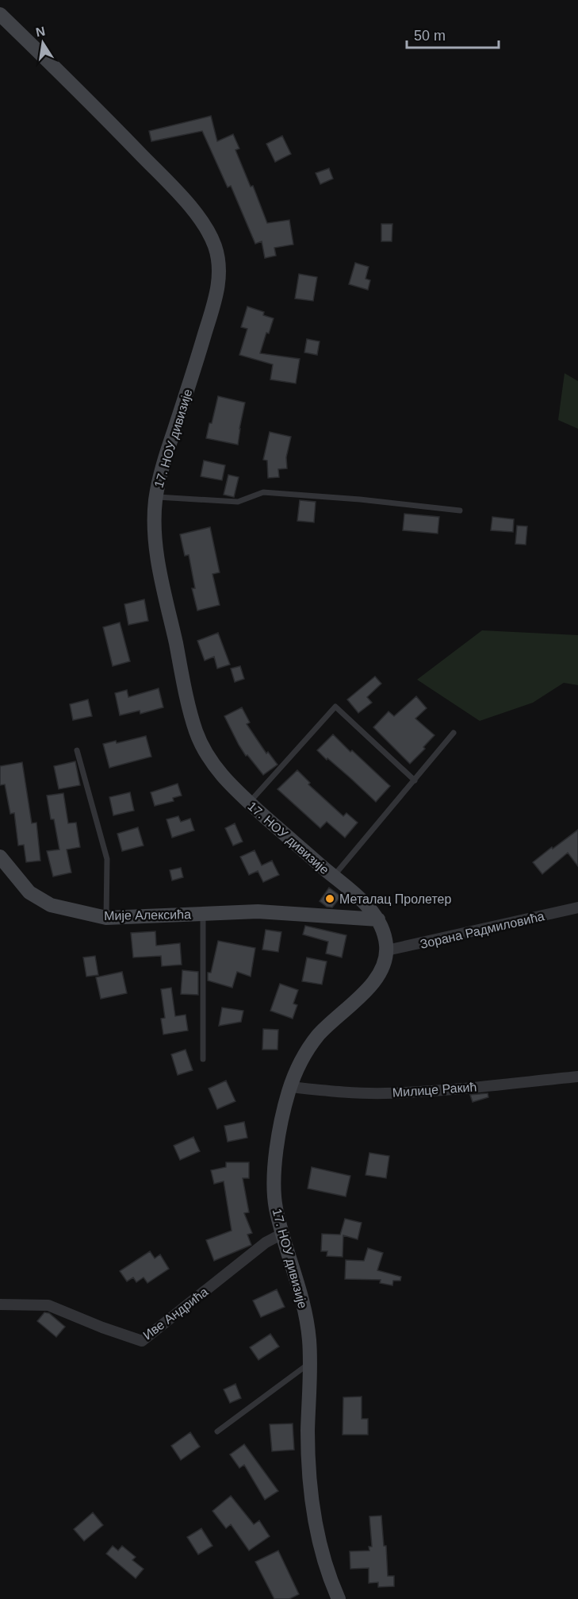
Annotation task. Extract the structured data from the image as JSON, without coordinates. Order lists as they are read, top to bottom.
{
  "streets": {
    "street": [
      "17. НОУ дивизије",
      "Мије Алексића",
      "Зорана Радмиловића",
      "Милице Ракић",
      "Иве Андрића"
    ]
  },
  "crossings": [
    ["17. НОУ дивизије", "Мије Алексића"],
    ["17. НОУ дивизије", "Зорана Радмиловића"],
    ["17. НОУ дивизије", "Милице Ракић"],
    ["17. НОУ дивизије", "Иве Андрића"]
  ],
  "places": ["Металац Пролетер"],
  "scale_bar": "50 m",
  "north": "top"
}
